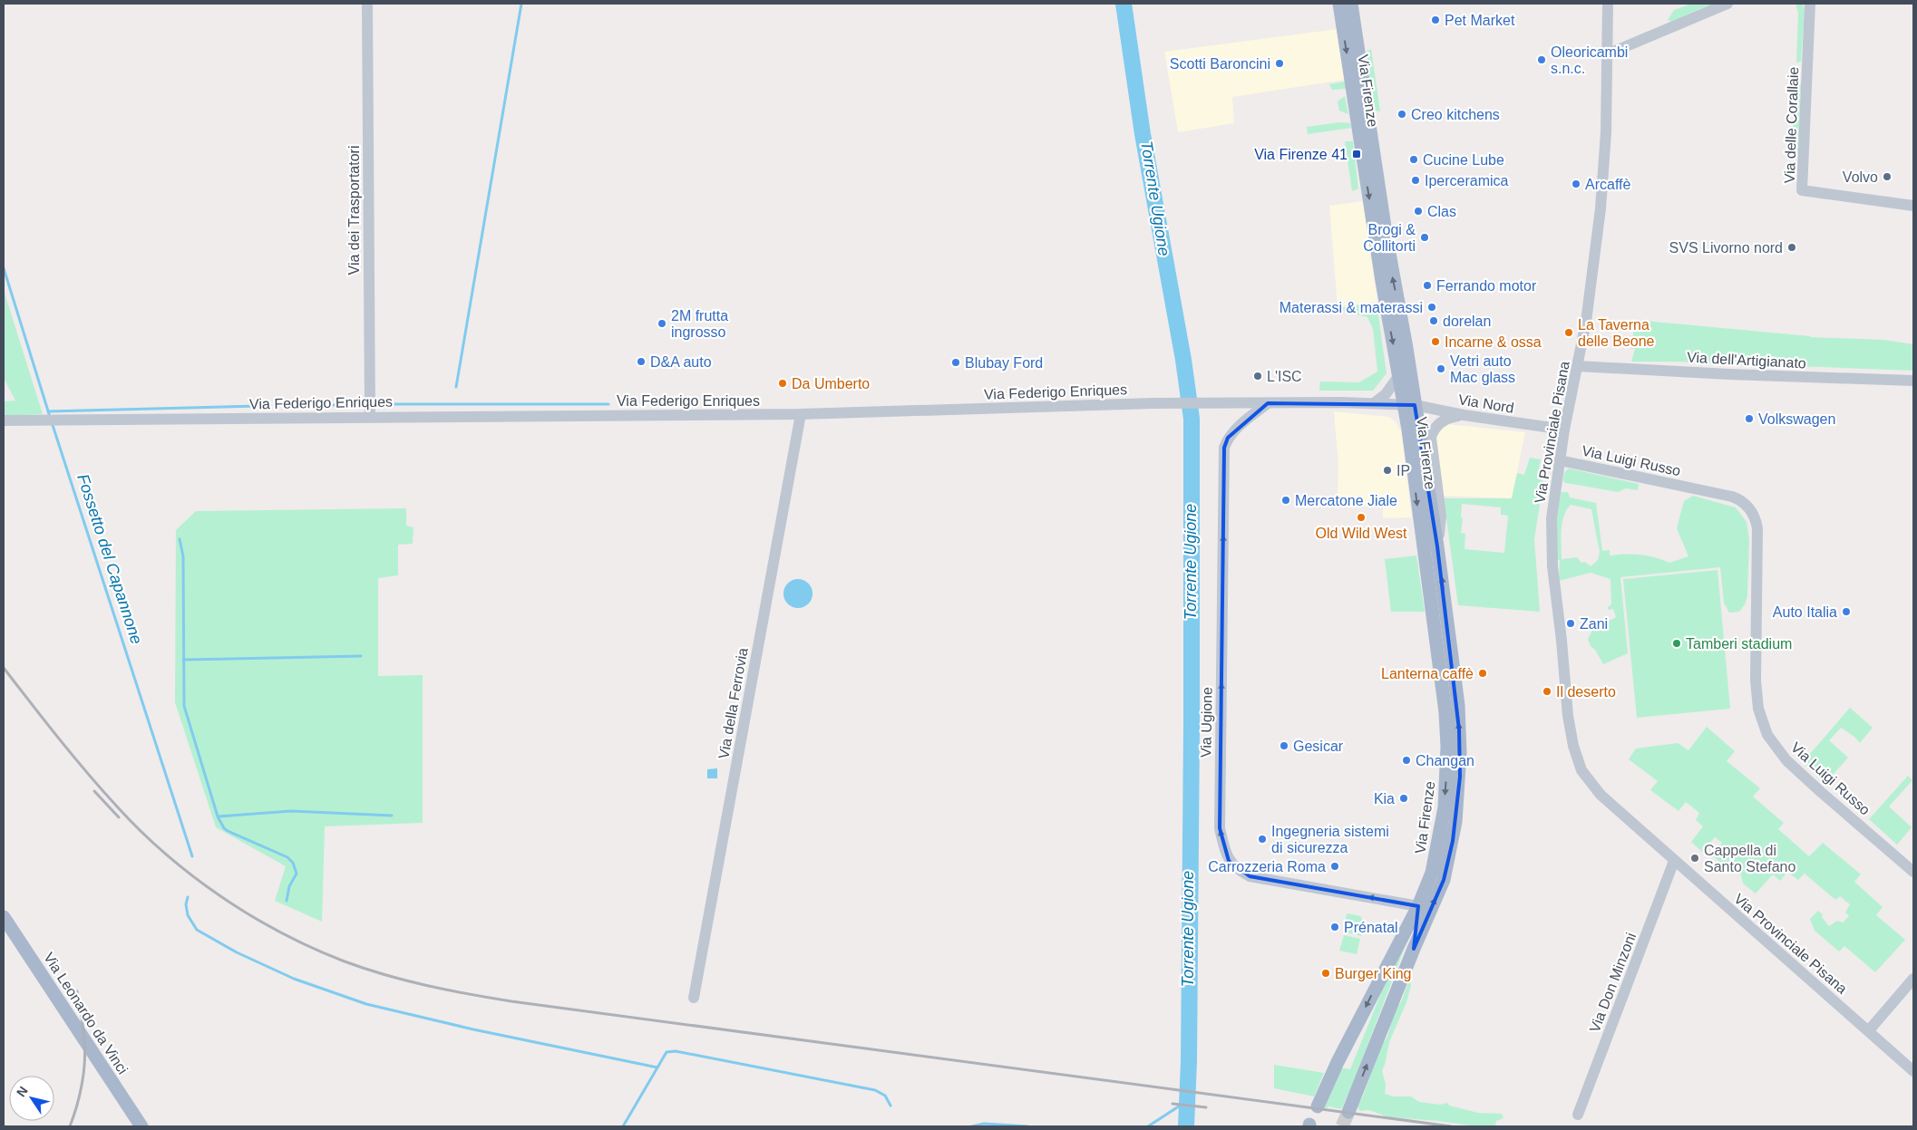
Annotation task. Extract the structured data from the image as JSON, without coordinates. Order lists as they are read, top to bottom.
{
  "streets": {
    "main road": ["Via Firenze", "Via Leonardo da Vinci"],
    "street": [
      "Via delle Corallaie",
      "Via dei Trasportatori",
      "Via dell'Artigianato",
      "Via Federigo Enriques",
      "Via Nord",
      "Via Provinciale Pisana",
      "Via Luigi Russo",
      "Via della Ferrovia",
      "Via Ugione",
      "Via Don Minzoni"
    ]
  },
  "crossings": [
    ["Via Firenze", "Via Federigo Enriques"],
    ["Via Firenze", "Via Nord"],
    ["Via Firenze", "Via Ugione"],
    ["Via dei Trasportatori", "Via Federigo Enriques"],
    ["Via dell'Artigianato", "Via Provinciale Pisana"],
    ["Via Federigo Enriques", "Via Nord"],
    ["Via Federigo Enriques", "Via della Ferrovia"],
    ["Via Federigo Enriques", "Via Ugione"],
    ["Via Nord", "Via Provinciale Pisana"],
    ["Via Provinciale Pisana", "Via Luigi Russo"],
    ["Via Provinciale Pisana", "Via Don Minzoni"]
  ],
  "water": ["Torrente Ugione", "Fossetto del Capannone"],
  "places": {
    "other": [
      "Pet Market",
      "Oleoricambi s.n.c.",
      "Scotti Baroncini",
      "Creo kitchens",
      "Cucine Lube",
      "Volvo",
      "Iperceramica",
      "Arcaffè",
      "Clas",
      "Brogi & Collitorti",
      "SVS Livorno nord",
      "Ferrando motor",
      "Materassi & materassi",
      "dorelan",
      "2M frutta ingrosso",
      "La Taverna delle Beone",
      "Incarne & ossa",
      "D&A auto",
      "Blubay Ford",
      "Vetri auto Mac glass",
      "L'ISC",
      "Da Umberto",
      "Volkswagen",
      "IP",
      "Mercatone Jiale",
      "Old Wild West",
      "Auto Italia",
      "Zani",
      "Tamberi stadium",
      "Lanterna caffè",
      "Il deserto",
      "Gesicar",
      "Changan",
      "Kia",
      "Ingegneria sistemi di sicurezza",
      "Cappella di Santo Stefano",
      "Carrozzeria Roma",
      "Prénatal",
      "Burger King"
    ],
    "transit": ["Via Firenze 41"]
  },
  "north": "top left"
}
